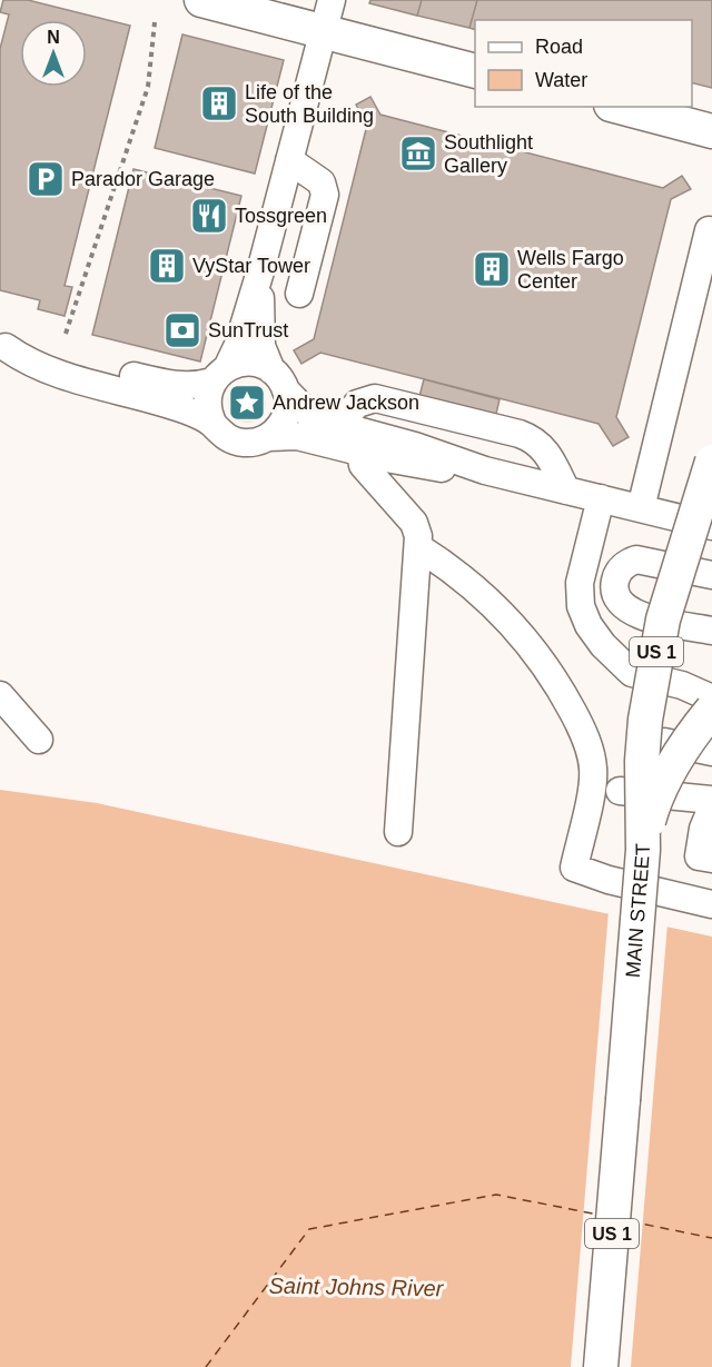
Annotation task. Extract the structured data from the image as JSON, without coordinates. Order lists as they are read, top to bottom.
{
  "streets": {
    "main road": ["US 1", "MAIN STREET"]
  },
  "crossings": [
    ["US 1", "MAIN STREET"]
  ],
  "water": ["Saint Johns River"],
  "places": {
    "building": ["Life of the South Building", "VyStar Tower", "Wells Fargo Center"],
    "museum": ["Southlight Gallery"],
    "parking": ["Parador Garage"],
    "restaurant": ["Tossgreen"],
    "bank": ["SunTrust"],
    "place": ["Andrew Jackson"]
  },
  "legend": ["Road", "Water"],
  "north": "top"
}
